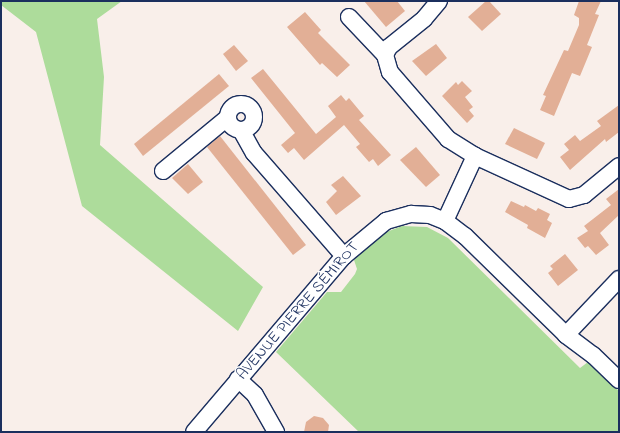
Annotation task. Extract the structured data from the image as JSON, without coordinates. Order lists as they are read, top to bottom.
{
  "streets": {
    "street": ["AVENUE PIERRE SÉMIROT"]
  }
}
